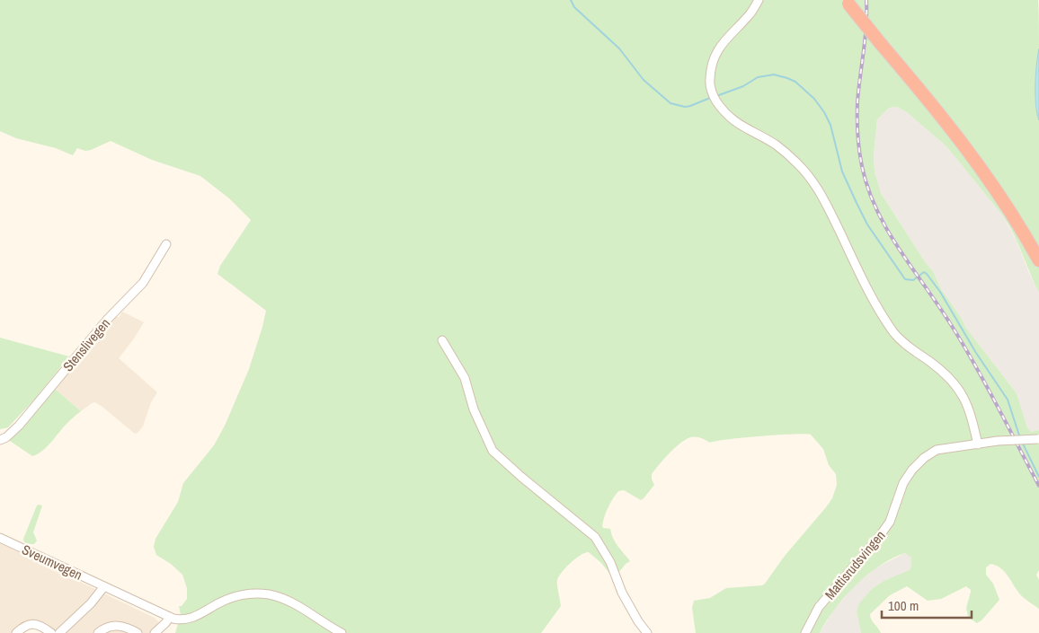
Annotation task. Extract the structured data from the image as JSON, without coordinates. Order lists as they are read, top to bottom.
{
  "streets": {
    "street": ["Stenslivegen", "Sveumvegen", "Mattisrudsvingen"]
  },
  "scale_bar": "100 m"
}
